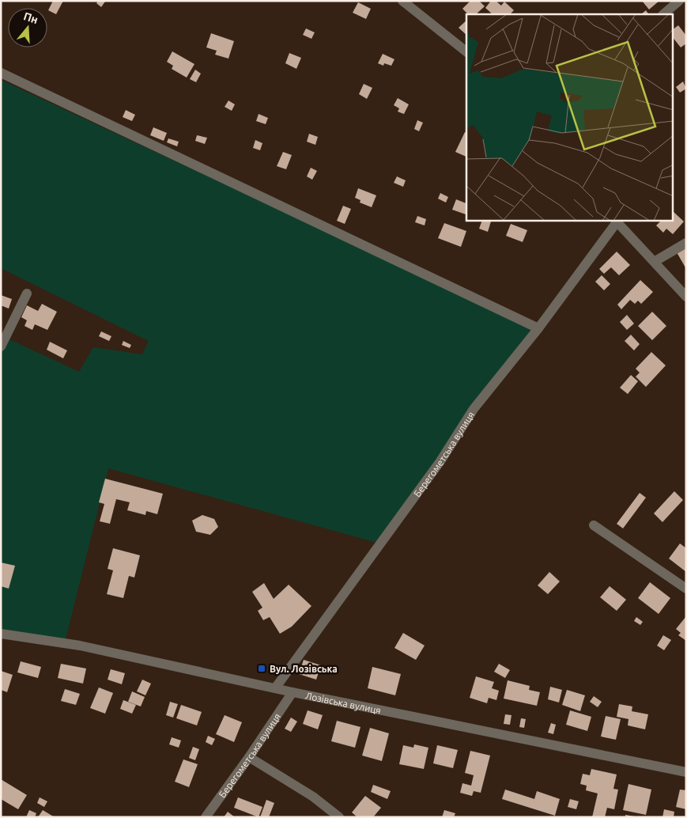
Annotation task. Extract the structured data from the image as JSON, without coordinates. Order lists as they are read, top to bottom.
{
  "streets": {
    "street": ["Берегометська вулиця", "Лозівська вулиця"]
  },
  "crossings": [
    ["Берегометська вулиця", "Лозівська вулиця"]
  ],
  "places": {
    "transit": ["Вул. Лозівська"]
  },
  "north": "top"
}
